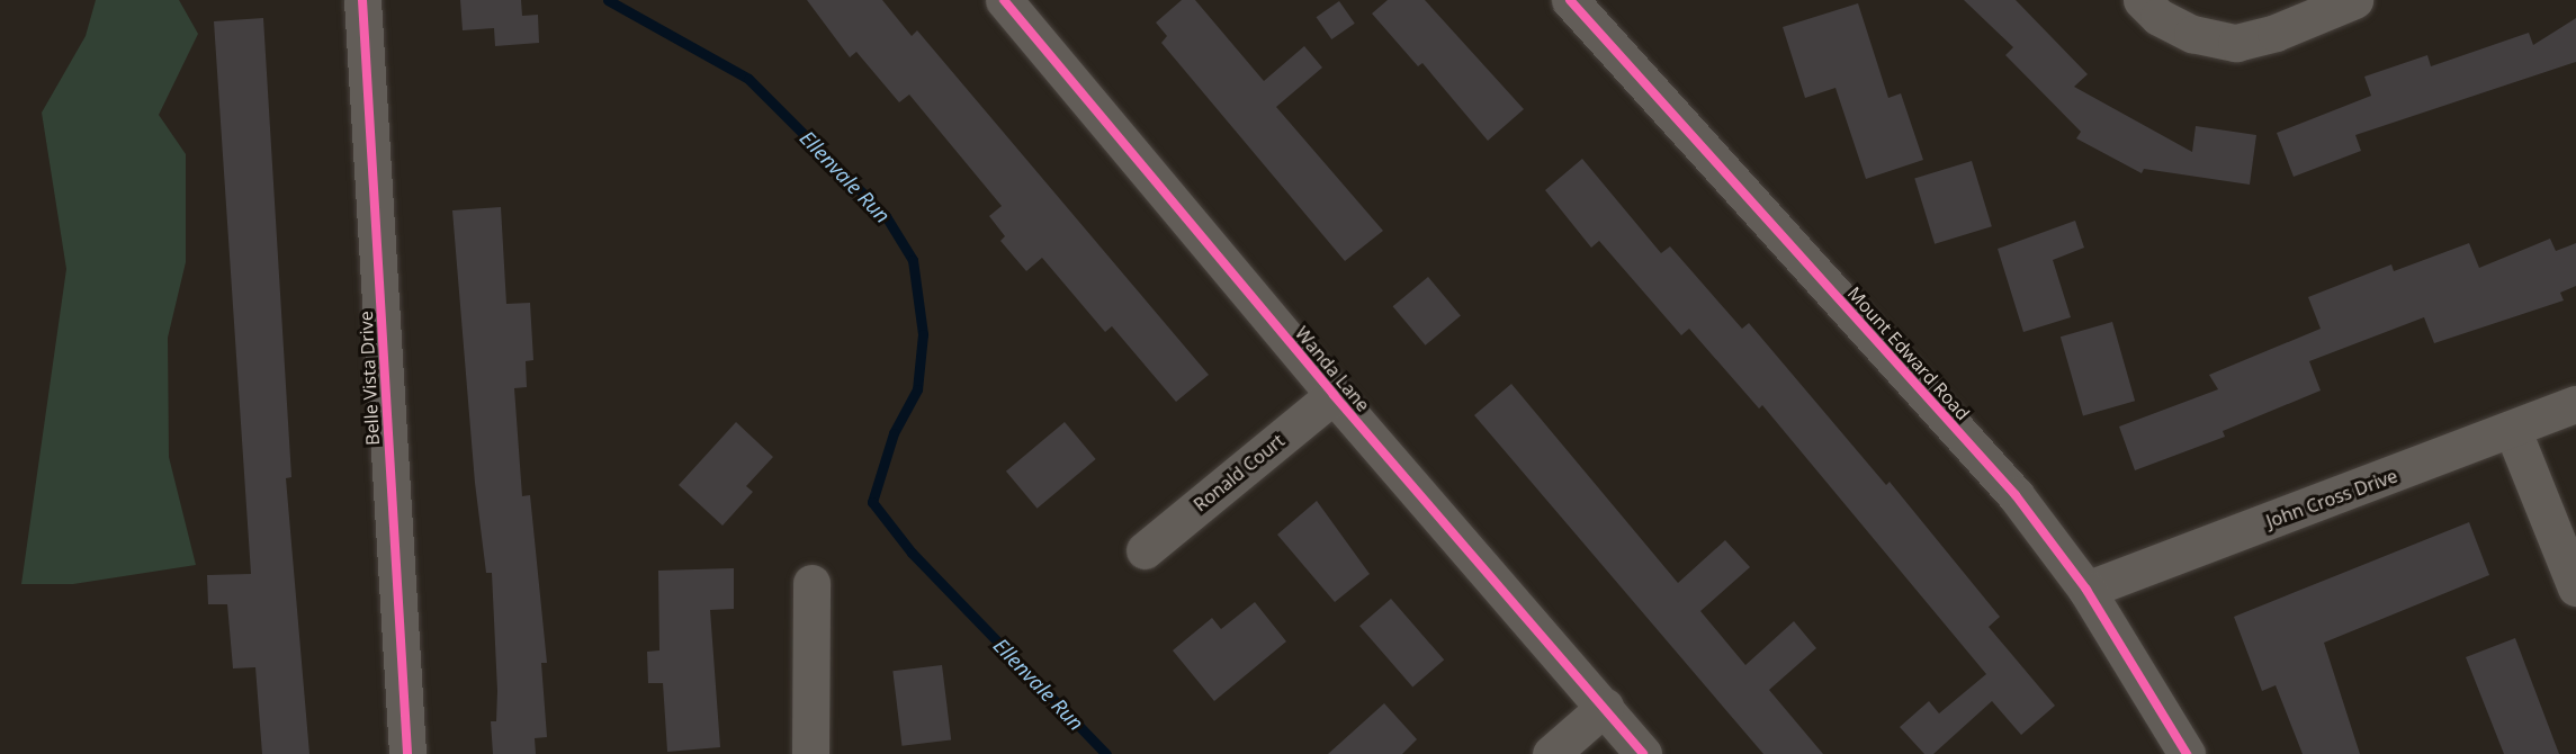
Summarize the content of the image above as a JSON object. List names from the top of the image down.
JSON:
{
  "streets": {
    "street": [
      "Mount Edward Road",
      "Wanda Lane",
      "Belle Vista Drive",
      "Ronald Court",
      "John Cross Drive"
    ]
  },
  "crossings": [
    ["Mount Edward Road", "John Cross Drive"],
    ["Wanda Lane", "Ronald Court"]
  ],
  "water": ["Ellenvale Run"]
}
